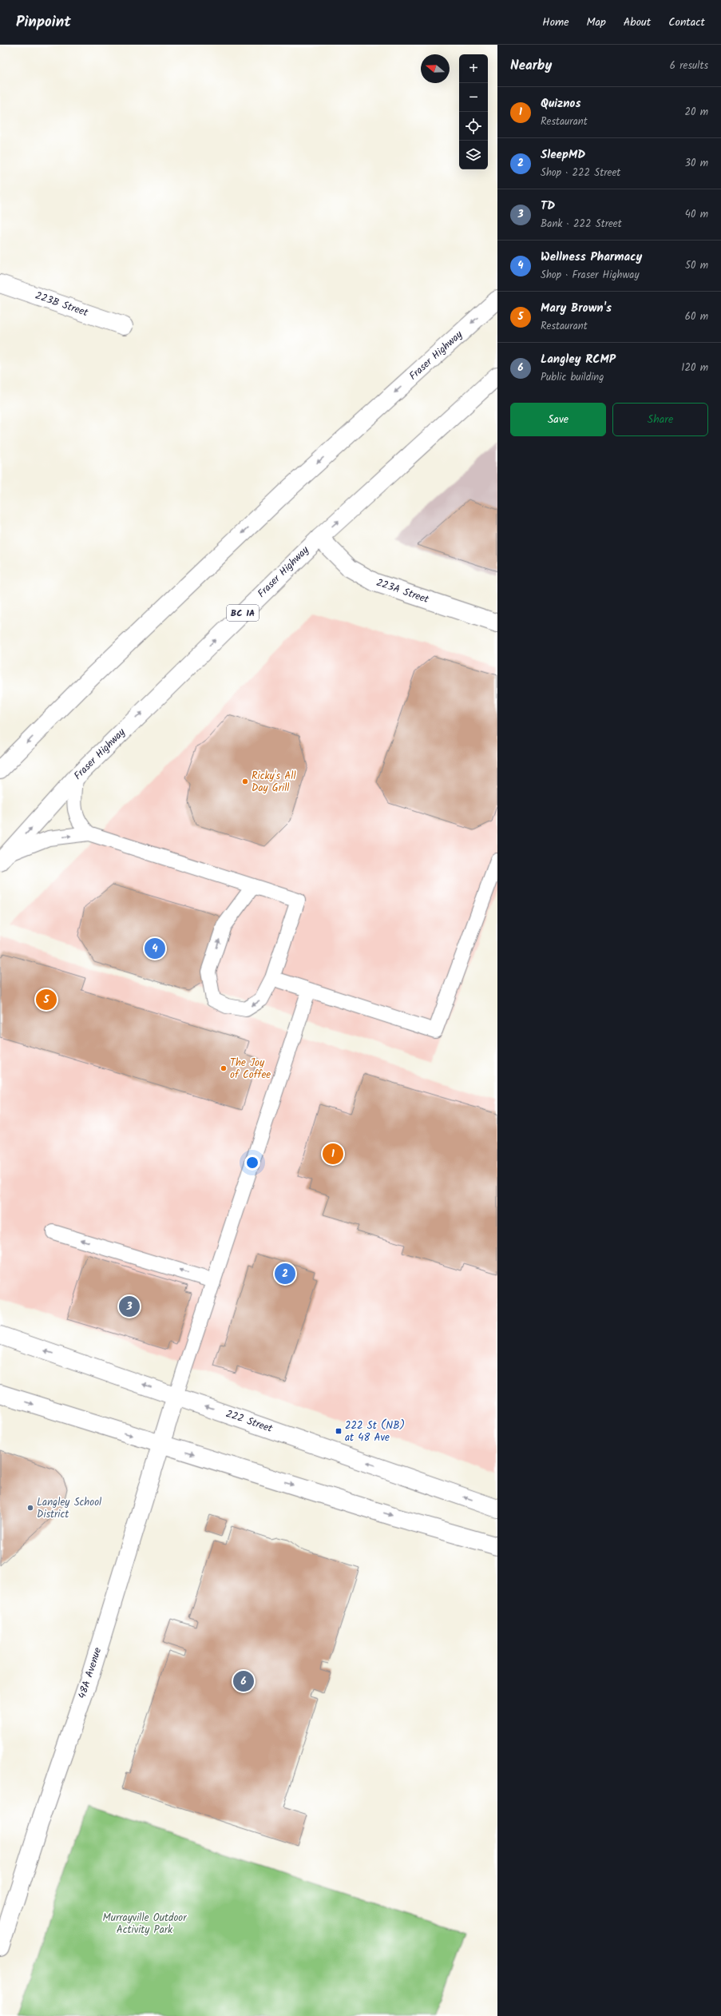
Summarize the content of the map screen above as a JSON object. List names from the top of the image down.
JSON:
{
  "streets": {
    "street": [
      "223B Street",
      "Fraser Highway",
      "223A Street",
      "BC 1A",
      "222 Street",
      "48A Avenue"
    ]
  },
  "crossings": [
    ["Fraser Highway", "223A Street"],
    ["222 Street", "48A Avenue"]
  ],
  "parks": ["Murrayville Outdoor Activity Park"],
  "places": {
    "other": ["Ricky's All Day Grill", "The Joy of Coffee", "Langley School District"],
    "transit": ["222 St (NB) at 48 Ave"]
  },
  "north": "left",
  "page": {
    "header": "Pinpoint",
    "nav": [
      "Home",
      "Map",
      "About",
      "Contact"
    ],
    "heading": ["Nearby", "6 results"],
    "map_buttons": ["+", "−"],
    "list": [
      {
        "mark": "1",
        "name": "Quiznos",
        "note": "Restaurant",
        "value": "20 m"
      },
      {
        "mark": "2",
        "name": "SleepMD",
        "note": "Shop · 222 Street",
        "value": "30 m"
      },
      {
        "mark": "3",
        "name": "TD",
        "note": "Bank · 222 Street",
        "value": "40 m"
      },
      {
        "mark": "4",
        "name": "Wellness Pharmacy",
        "note": "Shop · Fraser Highway",
        "value": "50 m"
      },
      {
        "mark": "5",
        "name": "Mary Brown's",
        "note": "Restaurant",
        "value": "60 m"
      },
      {
        "mark": "6",
        "name": "Langley RCMP",
        "note": "Public building",
        "value": "120 m"
      }
    ],
    "buttons": ["Save", "Share"],
    "pins": [
      "4",
      "5",
      "1",
      "2",
      "3",
      "6"
    ]
  }
}
